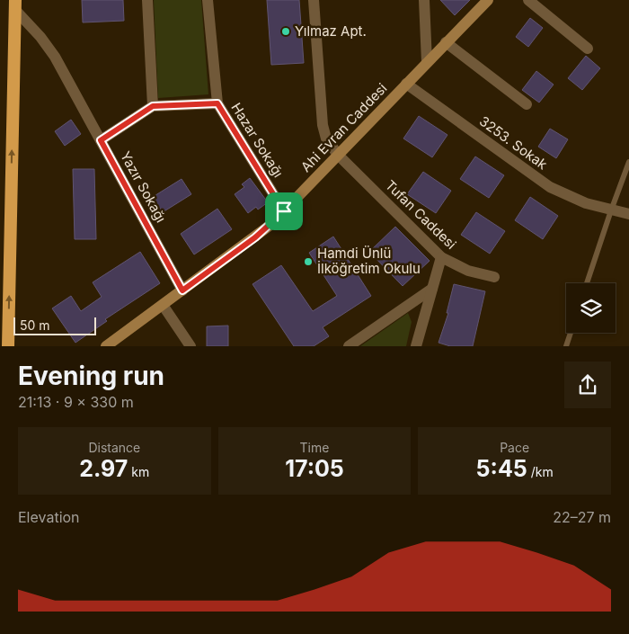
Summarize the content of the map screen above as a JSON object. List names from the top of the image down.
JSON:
{
  "streets": {
    "main road": ["Ahi Evran Caddesi"],
    "street": [
      "Hazar Sokağı",
      "3253. Sokak",
      "Yazır Sokağı",
      "Tufan Caddesi"
    ]
  },
  "crossings": [
    ["Ahi Evran Caddesi", "Hazar Sokağı"],
    ["Ahi Evran Caddesi", "3253. Sokak"],
    ["Ahi Evran Caddesi", "Yazır Sokağı"],
    ["Ahi Evran Caddesi", "Tufan Caddesi"]
  ],
  "places": ["Yılmaz Apt.", "Hamdi Ünlü İlköğretim Okulu"],
  "scale_bar": "50 m",
  "page": {
    "scale": "50 m",
    "heading": ["Evening run", "21:13 · 9 × 330 m"],
    "stats": [
      ["Distance", "2.97 km"],
      ["Time", "17:05"],
      ["Pace", "5:45 /km"]
    ],
    "chart": ["Elevation", "22–27 m"]
  }
}
